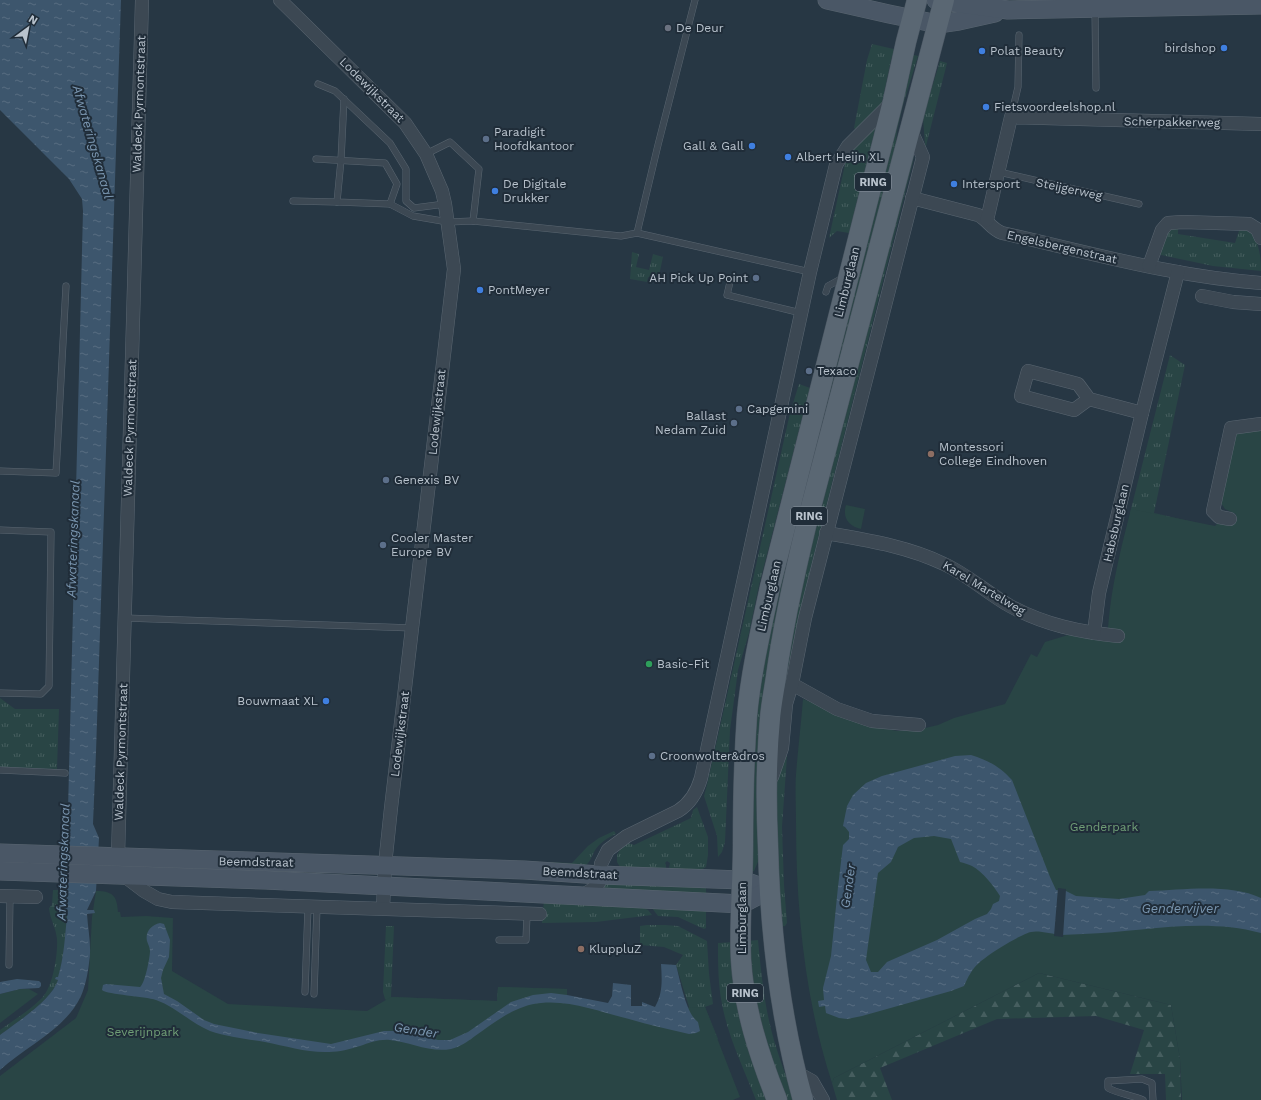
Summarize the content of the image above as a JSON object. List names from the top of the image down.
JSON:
{
  "streets": {
    "main road": ["RING", "Limburglaan", "Beemdstraat"],
    "street": [
      "Lodewijkstraat",
      "Waldeck Pyrmontstraat",
      "Scherpakkerweg",
      "Engelsbergenstraat",
      "Habsburglaan",
      "Karel Martelweg"
    ],
    "lane": ["Steijgerweg"]
  },
  "crossings": [
    ["Lodewijkstraat", "Beemdstraat"],
    ["Waldeck Pyrmontstraat", "Beemdstraat"],
    ["Engelsbergenstraat", "Limburglaan"],
    ["Engelsbergenstraat", "Habsburglaan"],
    ["Limburglaan", "Karel Martelweg"],
    ["Limburglaan", "Beemdstraat"],
    ["Habsburglaan", "Karel Martelweg"]
  ],
  "water": ["Afwateringskanaal", "Gender", "Gendervijver"],
  "parks": ["Genderpark", "Severijnpark"],
  "places": [
    "De Deur",
    "birdshop",
    "Polat Beauty",
    "Fietsvoordeelshop.nl",
    "Paradigit Hoofdkantoor",
    "Gall & Gall",
    "Albert Heijn XL",
    "Intersport",
    "De Digitale Drukker",
    "AH Pick Up Point",
    "PontMeyer",
    "Texaco",
    "Capgemini",
    "Ballast Nedam Zuid",
    "Montessori College Eindhoven",
    "Genexis BV",
    "Cooler Master Europe BV",
    "Basic-Fit",
    "Bouwmaat XL",
    "Croonwolter&dros",
    "KluppluZ"
  ],
  "north": "top right"
}
